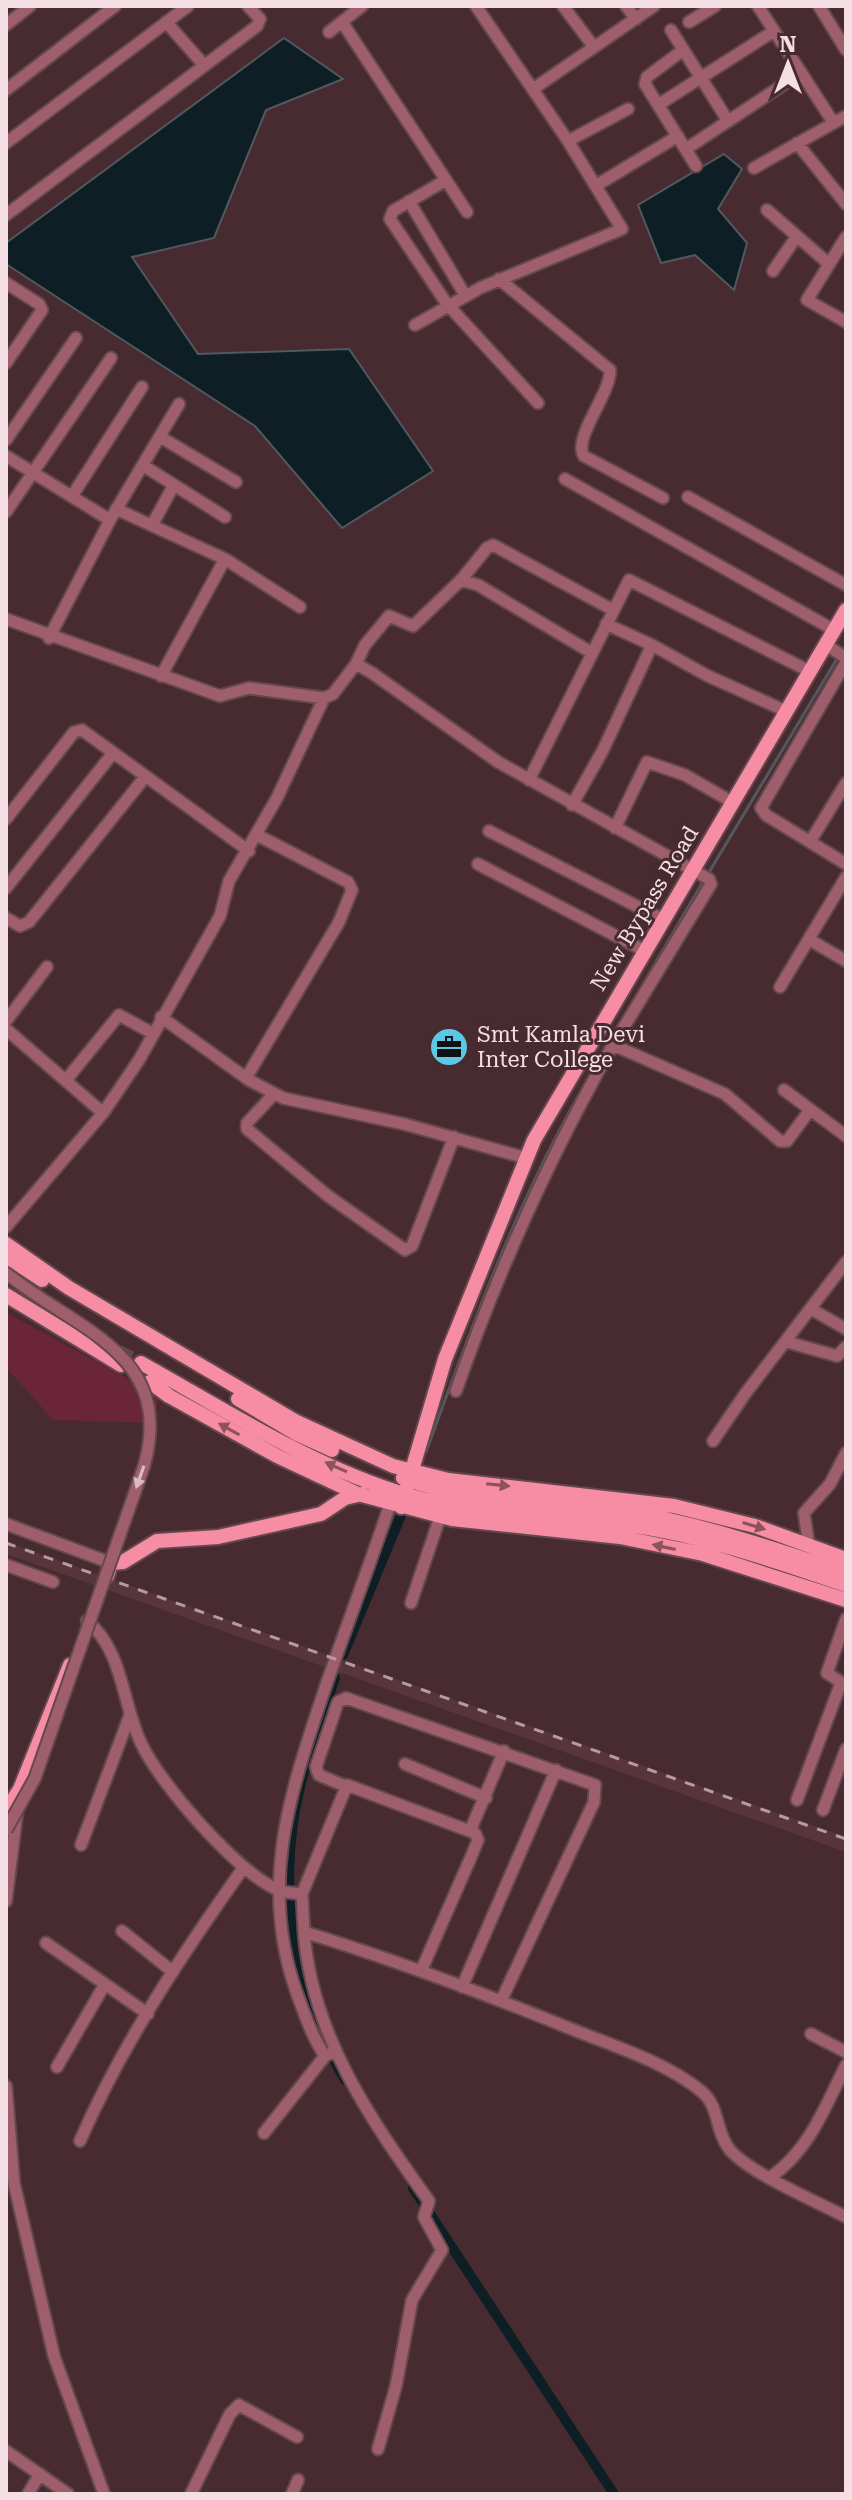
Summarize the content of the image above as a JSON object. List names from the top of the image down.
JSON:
{
  "streets": {
    "main road": ["New Bypass Road"]
  },
  "places": {
    "office": ["Smt Kamla Devi Inter College"]
  },
  "north": "top"
}
